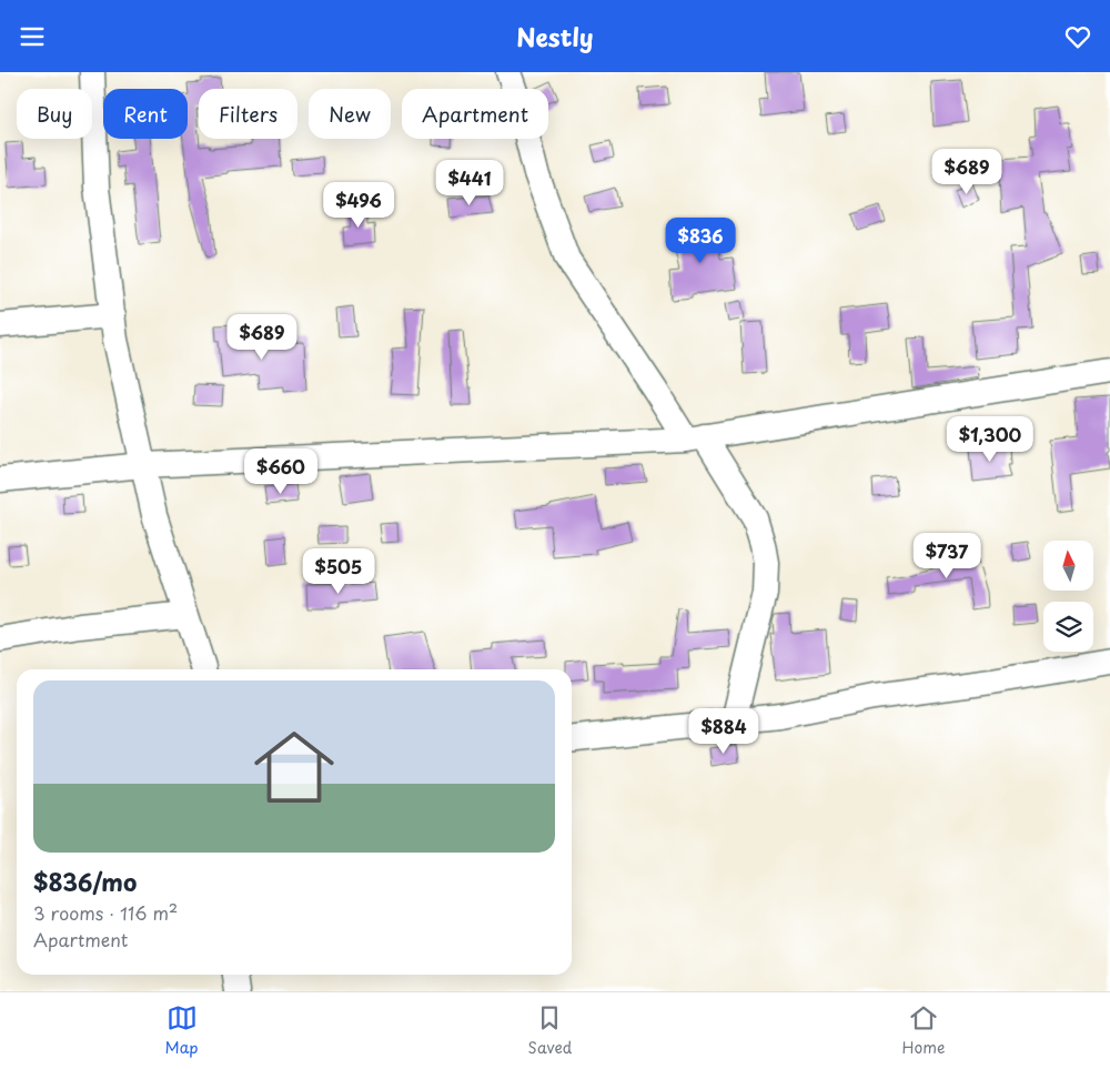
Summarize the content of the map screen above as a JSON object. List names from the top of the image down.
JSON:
{
  "north": "top",
  "page": {
    "header": "Nestly",
    "chip": [
      "Buy",
      "Rent",
      "Filters",
      "New",
      "Apartment"
    ],
    "price": [
      "$689",
      "$441",
      "$496",
      "$836",
      "$689",
      "$1,300",
      "$660",
      "$737",
      "$505",
      "$884"
    ],
    "list": [
      {
        "name": "$836/mo",
        "note": "3 rooms · 116 m² · Apartment"
      }
    ],
    "tabs": ["Map", "Saved", "Home"]
  }
}
